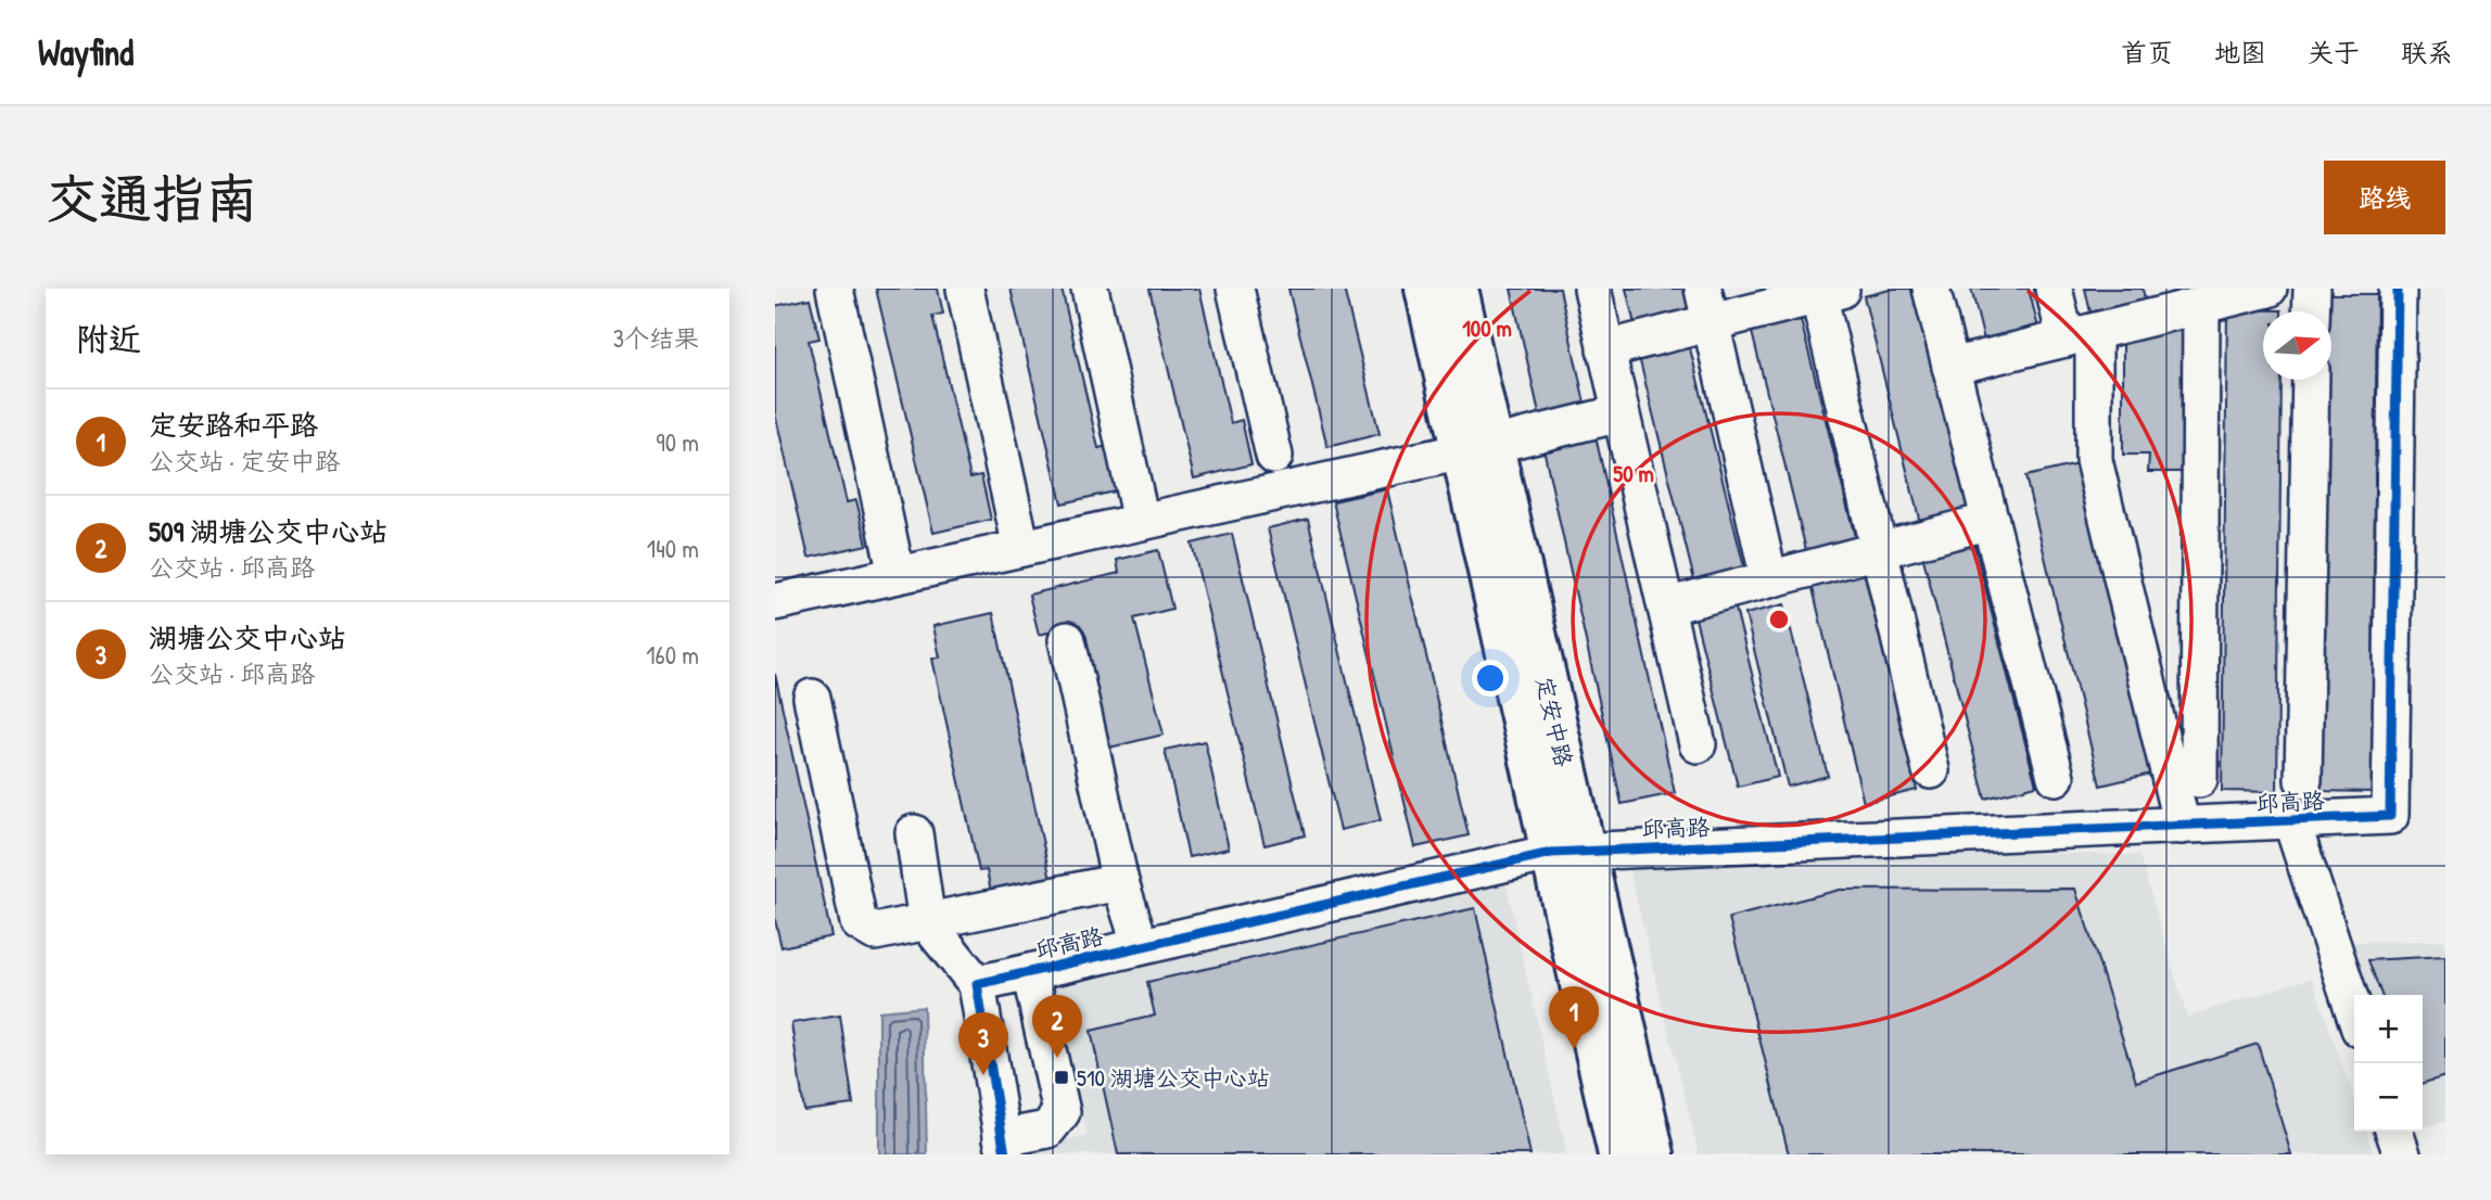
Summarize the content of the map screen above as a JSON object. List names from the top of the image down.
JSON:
{
  "streets": {
    "main road": ["定安中路"],
    "street": ["邱高路"]
  },
  "crossings": [
    ["定安中路", "邱高路"]
  ],
  "places": {
    "transit": ["510 湖塘公交中心站"]
  },
  "north": "right",
  "page": {
    "header": "Wayfind",
    "nav": [
      "首页",
      "地图",
      "关于",
      "联系"
    ],
    "buttons": "路线",
    "title": "交通指南",
    "heading": ["附近", "3个结果"],
    "list": [
      {
        "mark": "1",
        "name": "定安路和平路",
        "note": "公交站 · 定安中路",
        "value": "90 m"
      },
      {
        "mark": "2",
        "name": "509 湖塘公交中心站",
        "note": "公交站 · 邱高路",
        "value": "140 m"
      },
      {
        "mark": "3",
        "name": "湖塘公交中心站",
        "note": "公交站 · 邱高路",
        "value": "160 m"
      }
    ],
    "pins": ["1", "2", "3"],
    "map_buttons": ["+", "−"]
  },
  "rings": ["100 m", "50 m"]
}
